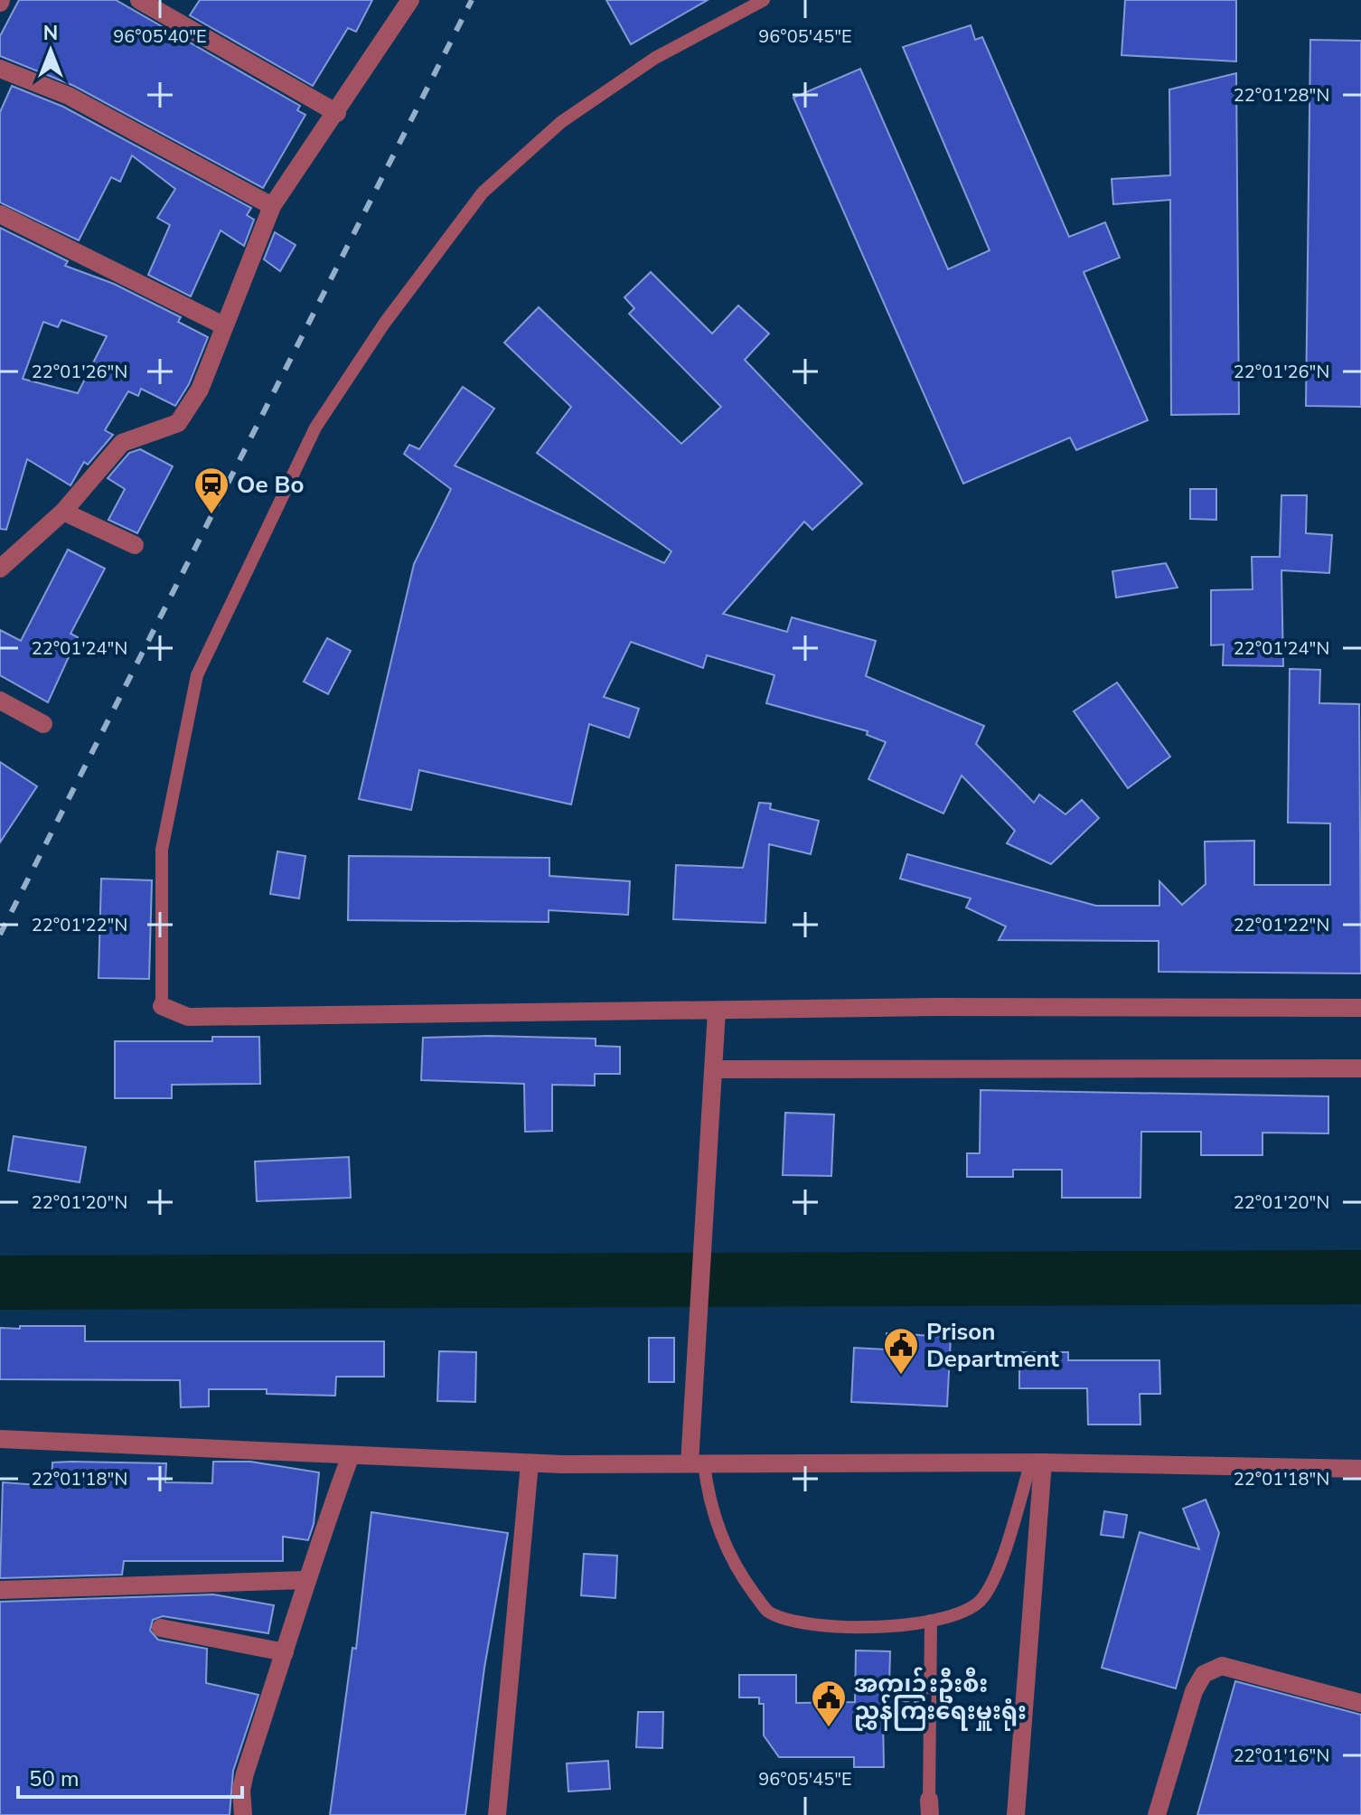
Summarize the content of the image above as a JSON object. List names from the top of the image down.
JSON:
{
  "places": {
    "station": ["Oe Bo"],
    "public building": ["Prison Department", "အကျဉ်းဦးစီး ညွှန်ကြးရေးမှူးရုံး"]
  },
  "scale_bar": "50 m",
  "north": "top",
  "coordinates": [
    "96°05'40\"E",
    "96°05'45\"E",
    "22°01'28\"N",
    "22°01'26\"N",
    "22°01'24\"N",
    "22°01'22\"N",
    "22°01'20\"N",
    "22°01'18\"N",
    "22°01'16\"N"
  ]
}
